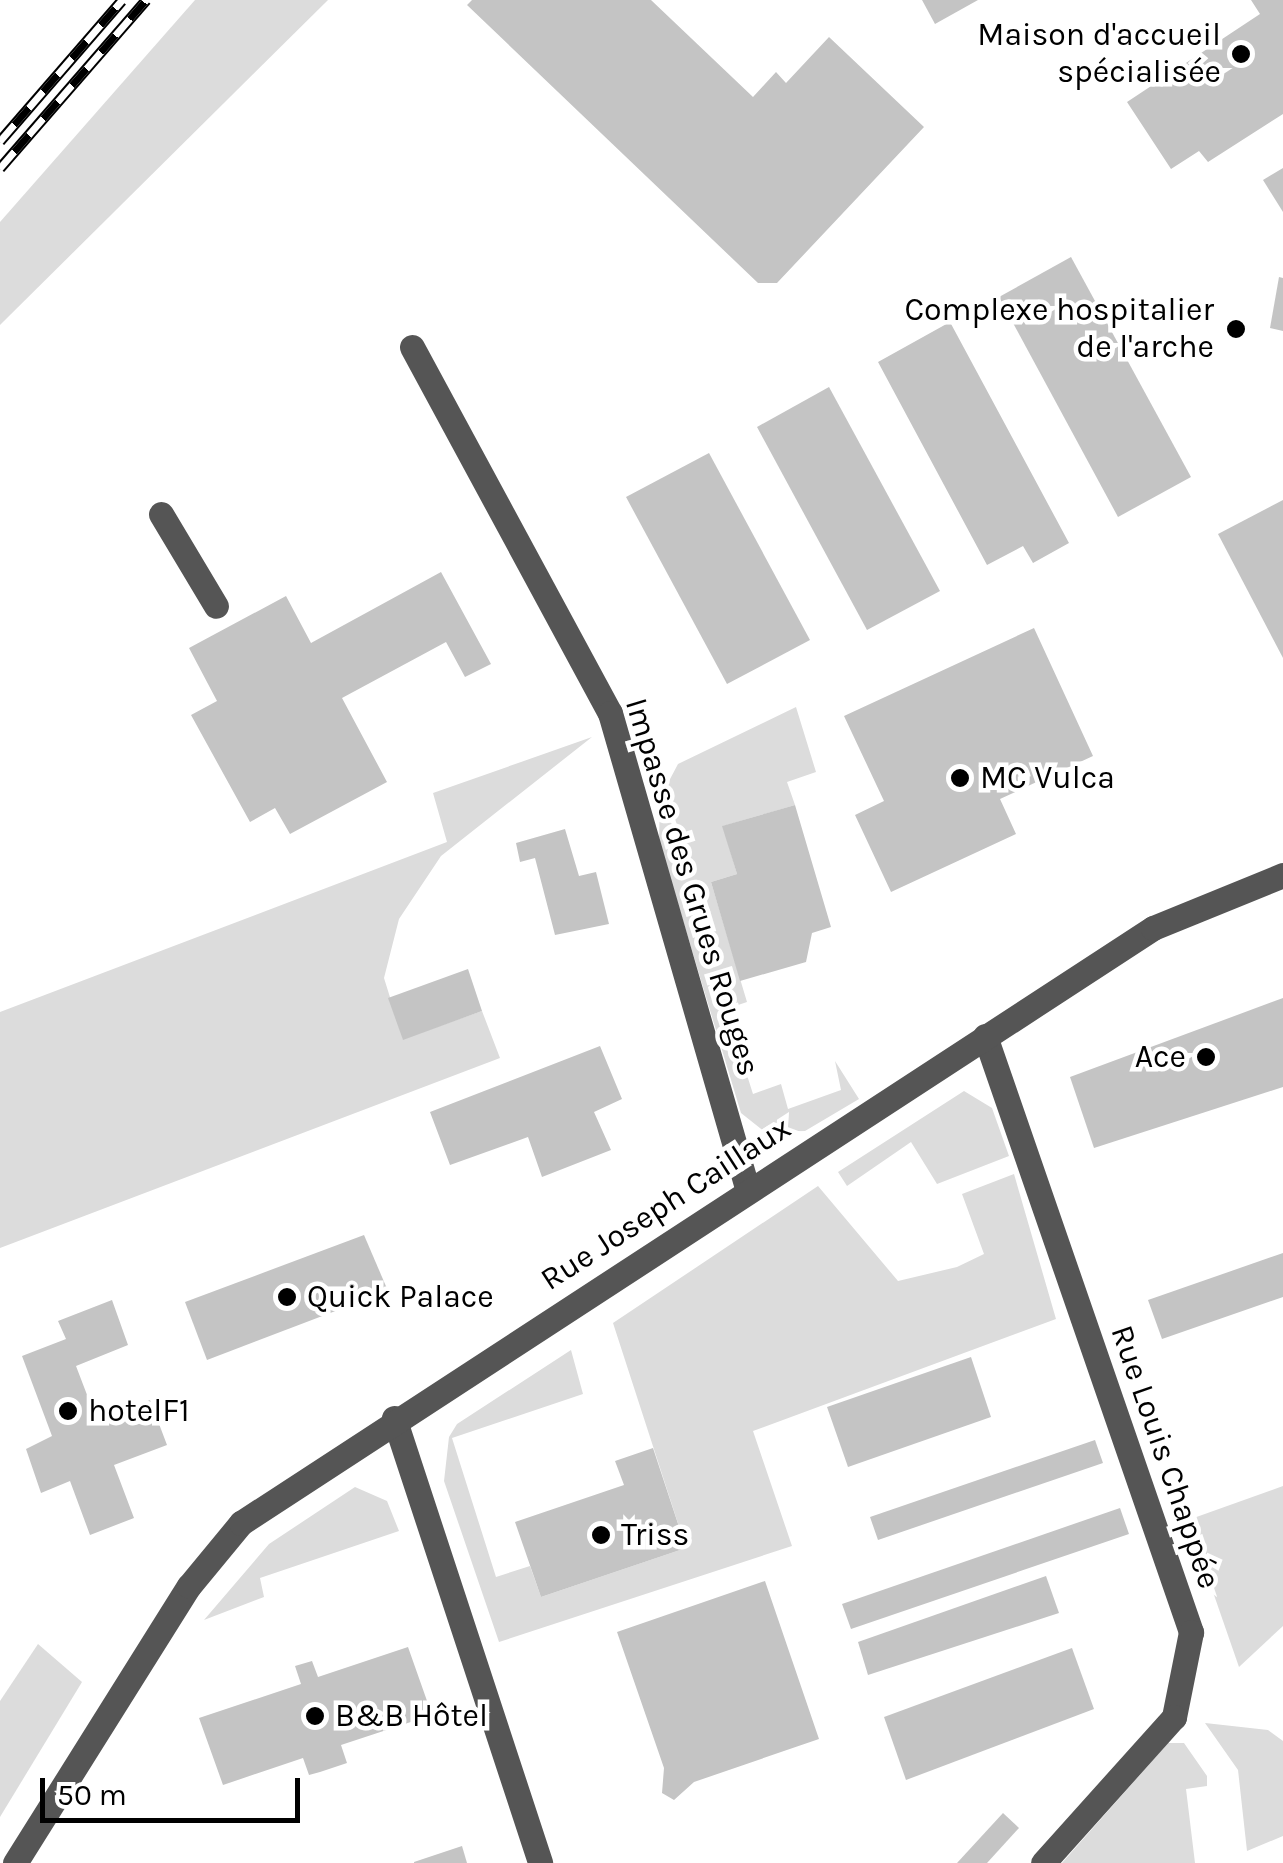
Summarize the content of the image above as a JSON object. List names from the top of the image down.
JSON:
{
  "streets": {
    "street": ["Impasse des Grues Rouges", "Rue Joseph Caillaux", "Rue Louis Chappée"]
  },
  "crossings": [
    ["Impasse des Grues Rouges", "Rue Joseph Caillaux"],
    ["Rue Joseph Caillaux", "Rue Louis Chappée"]
  ],
  "places": [
    "Maison d'accueil spécialisée",
    "Complexe hospitalier de l'arche",
    "MC Vulca",
    "Ace",
    "Quick Palace",
    "hotelF1",
    "Triss",
    "B&B Hôtel"
  ],
  "scale_bar": "50 m"
}
